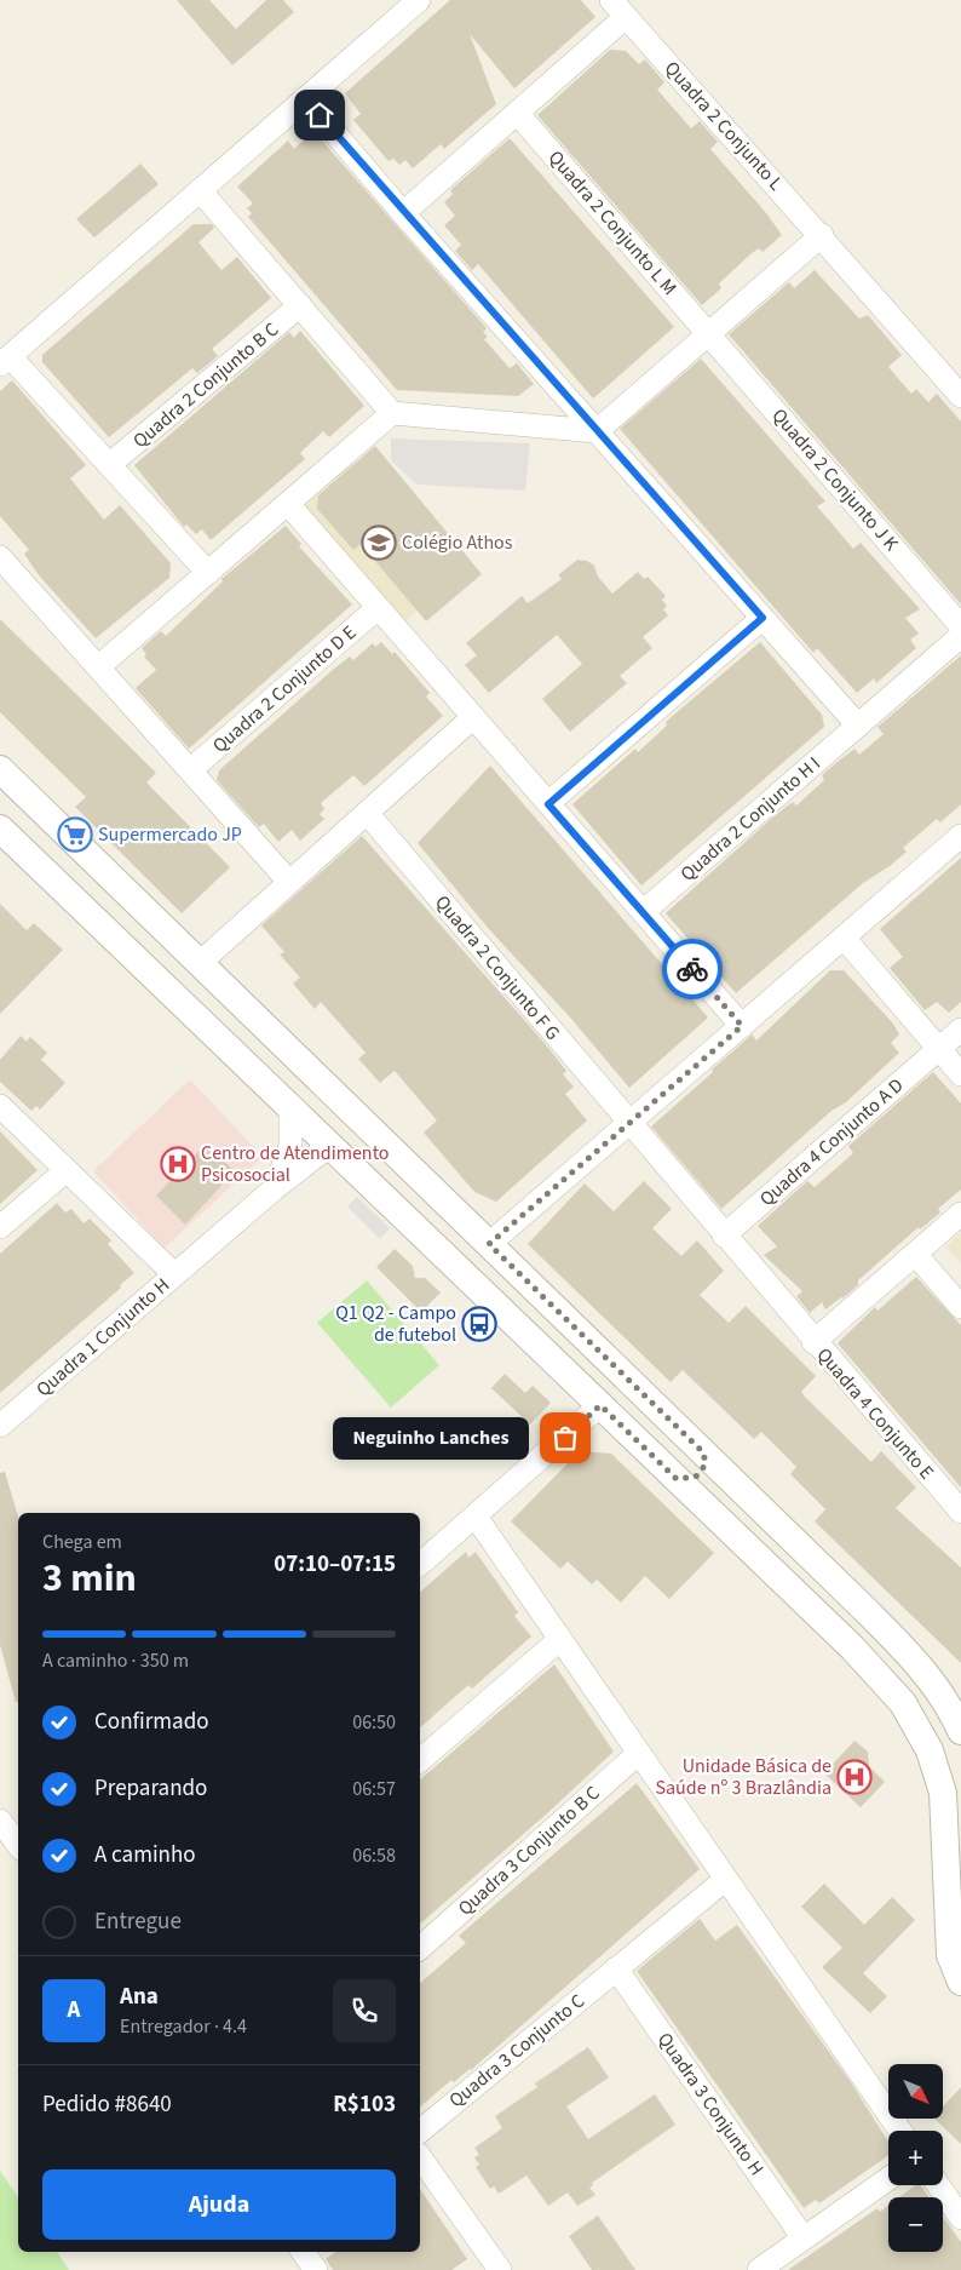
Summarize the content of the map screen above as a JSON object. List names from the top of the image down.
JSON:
{
  "streets": {
    "street": [
      "Quadra 2 Conjunto L",
      "Quadra 2 Conjunto L M",
      "Quadra 2 Conjunto B C",
      "Quadra 2 Conjunto J K",
      "Quadra 2 Conjunto D E",
      "Quadra 2 Conjunto H I",
      "Quadra 2 Conjunto F G",
      "Quadra 4 Conjunto A D",
      "Quadra 1 Conjunto H",
      "Quadra 4 Conjunto E",
      "Quadra 3 Conjunto B C",
      "Quadra 3 Conjunto C",
      "Quadra 3 Conjunto H"
    ]
  },
  "crossings": [
    ["Quadra 2 Conjunto L M", "Quadra 2 Conjunto J K"],
    ["Quadra 2 Conjunto F G", "Quadra 4 Conjunto A D"],
    ["Quadra 2 Conjunto F G", "Quadra 4 Conjunto E"],
    ["Quadra 4 Conjunto A D", "Quadra 4 Conjunto E"],
    ["Quadra 3 Conjunto C", "Quadra 3 Conjunto H"]
  ],
  "places": {
    "school or university": ["Colégio Athos"],
    "supermarket": ["Supermercado JP"],
    "hospital": ["Centro de Atendimento Psicosocial", "Unidade Básica de Saúde nº 3 Brazlândia"],
    "bus stop": ["Q1 Q2 - Campo de futebol"],
    "other": ["Neguinho Lanches"]
  },
  "north": "bottom right",
  "page": {
    "bubble": "Neguinho Lanches",
    "heading": ["3 min", "Chega em", "07:10–07:15"],
    "panel": [
      "Ana",
      "Entregador · 4.4",
      "Pedido #8640",
      "R$103"
    ],
    "bar": "A caminho · 350 m",
    "list": [
      ["Confirmado", "06:50"],
      ["Preparando", "06:57"],
      ["A caminho", "06:58"],
      "Entregue"
    ],
    "round": "A",
    "map_buttons": ["+", "−"],
    "buttons": "Ajuda"
  }
}
